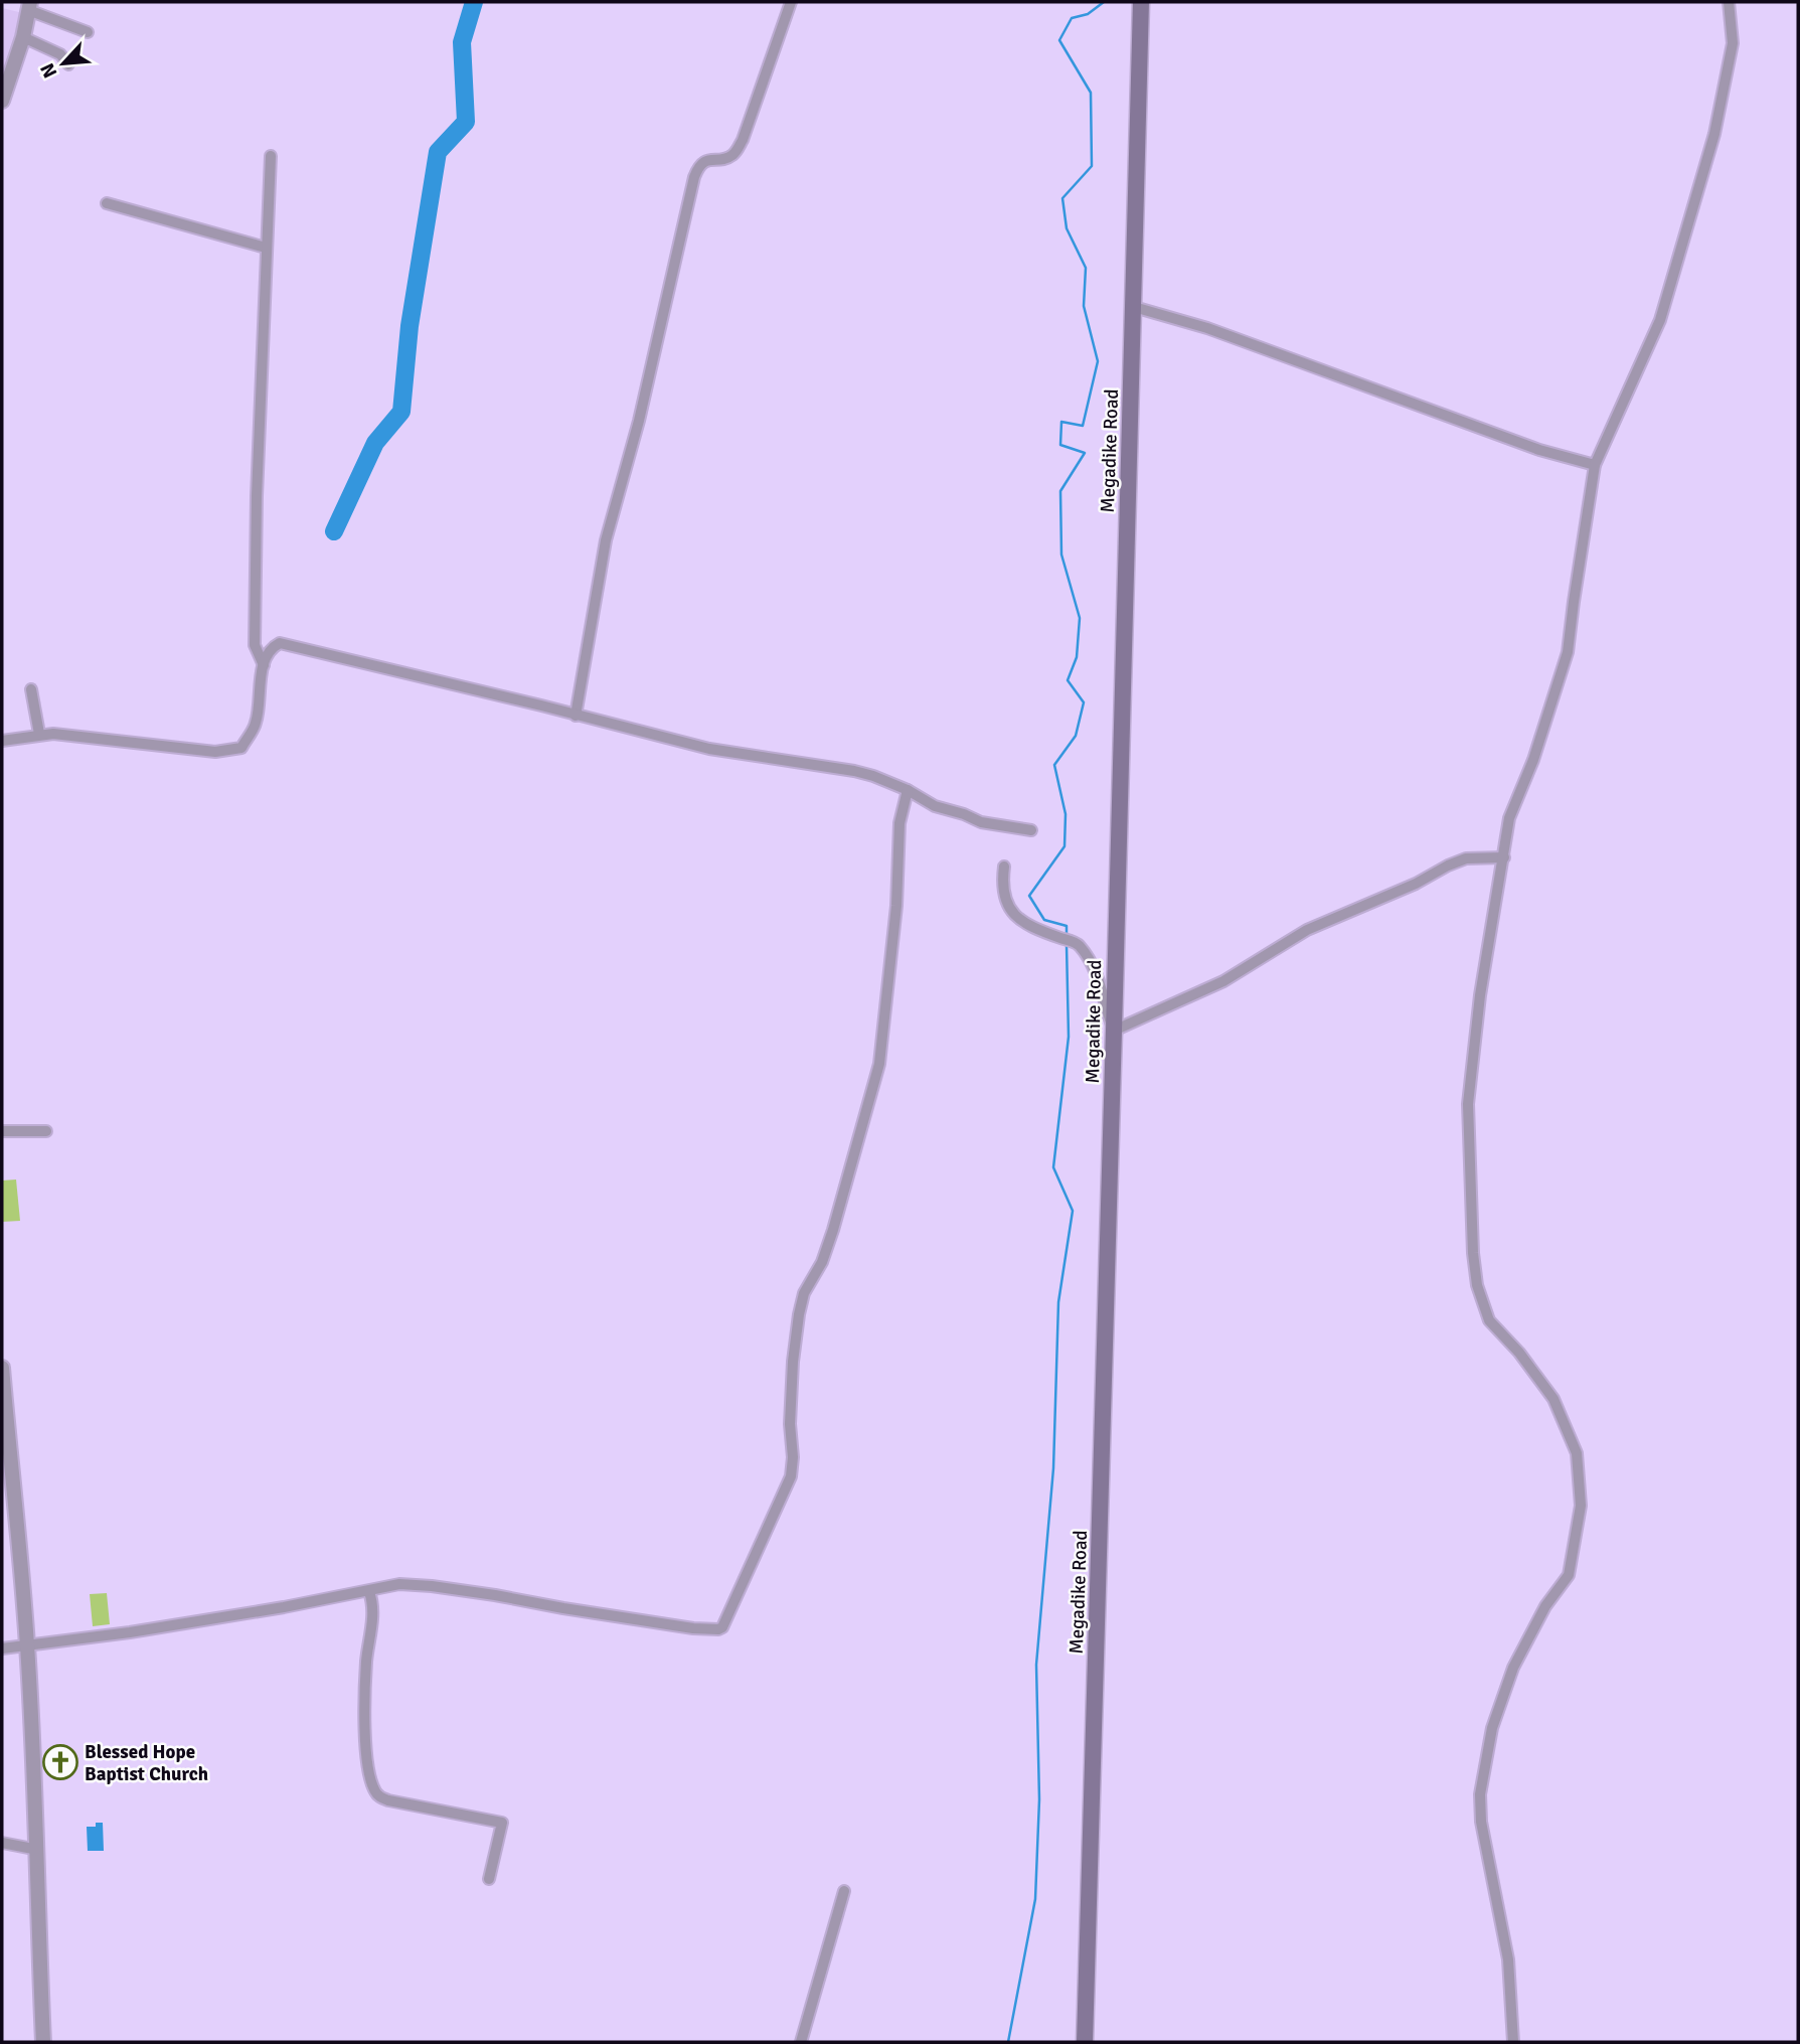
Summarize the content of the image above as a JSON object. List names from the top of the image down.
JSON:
{
  "streets": {
    "main road": ["Megadike Road"]
  },
  "places": {
    "church": ["Blessed Hope Baptist Church"]
  },
  "north": "bottom left"
}
